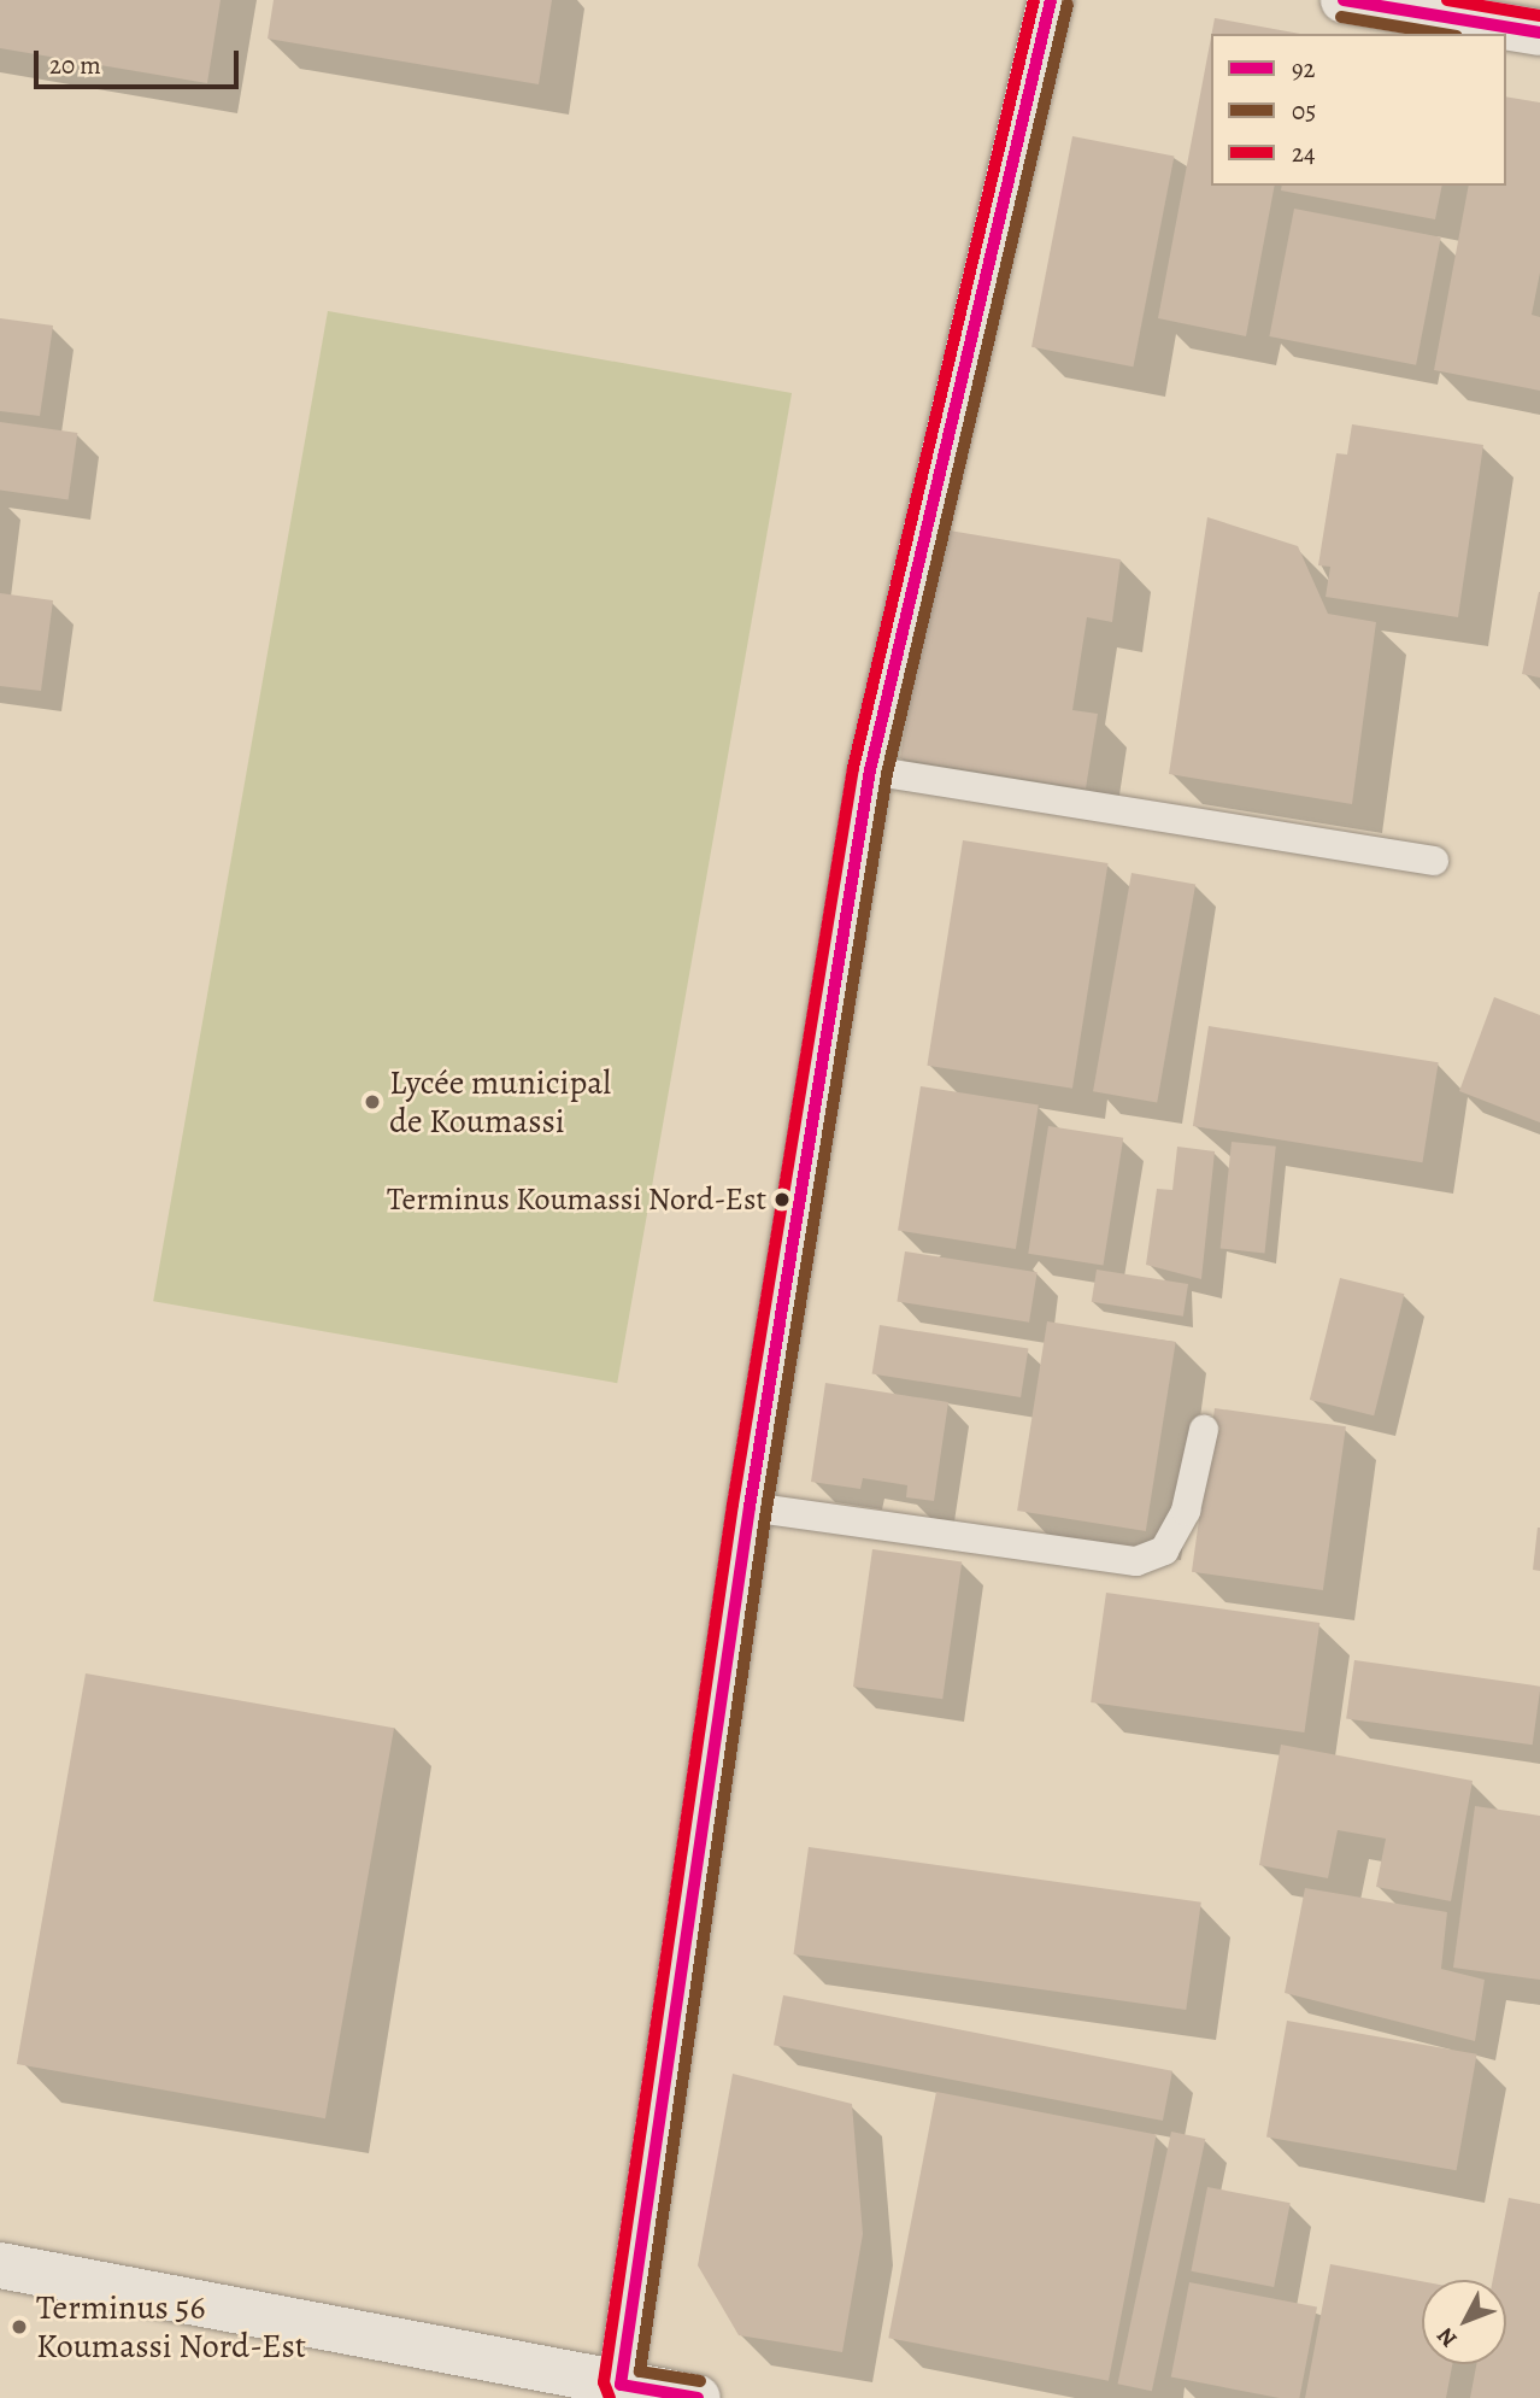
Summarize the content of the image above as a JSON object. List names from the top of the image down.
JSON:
{
  "places": ["Lycée municipal de Koumassi", "Terminus Koumassi Nord-Est", "Terminus 56 Koumassi Nord-Est"],
  "lines": ["transit line 92", "transit line 24", "transit line 05"],
  "legend": ["92", "05", "24"],
  "scale_bar": "20 m",
  "north": "bottom left"
}
